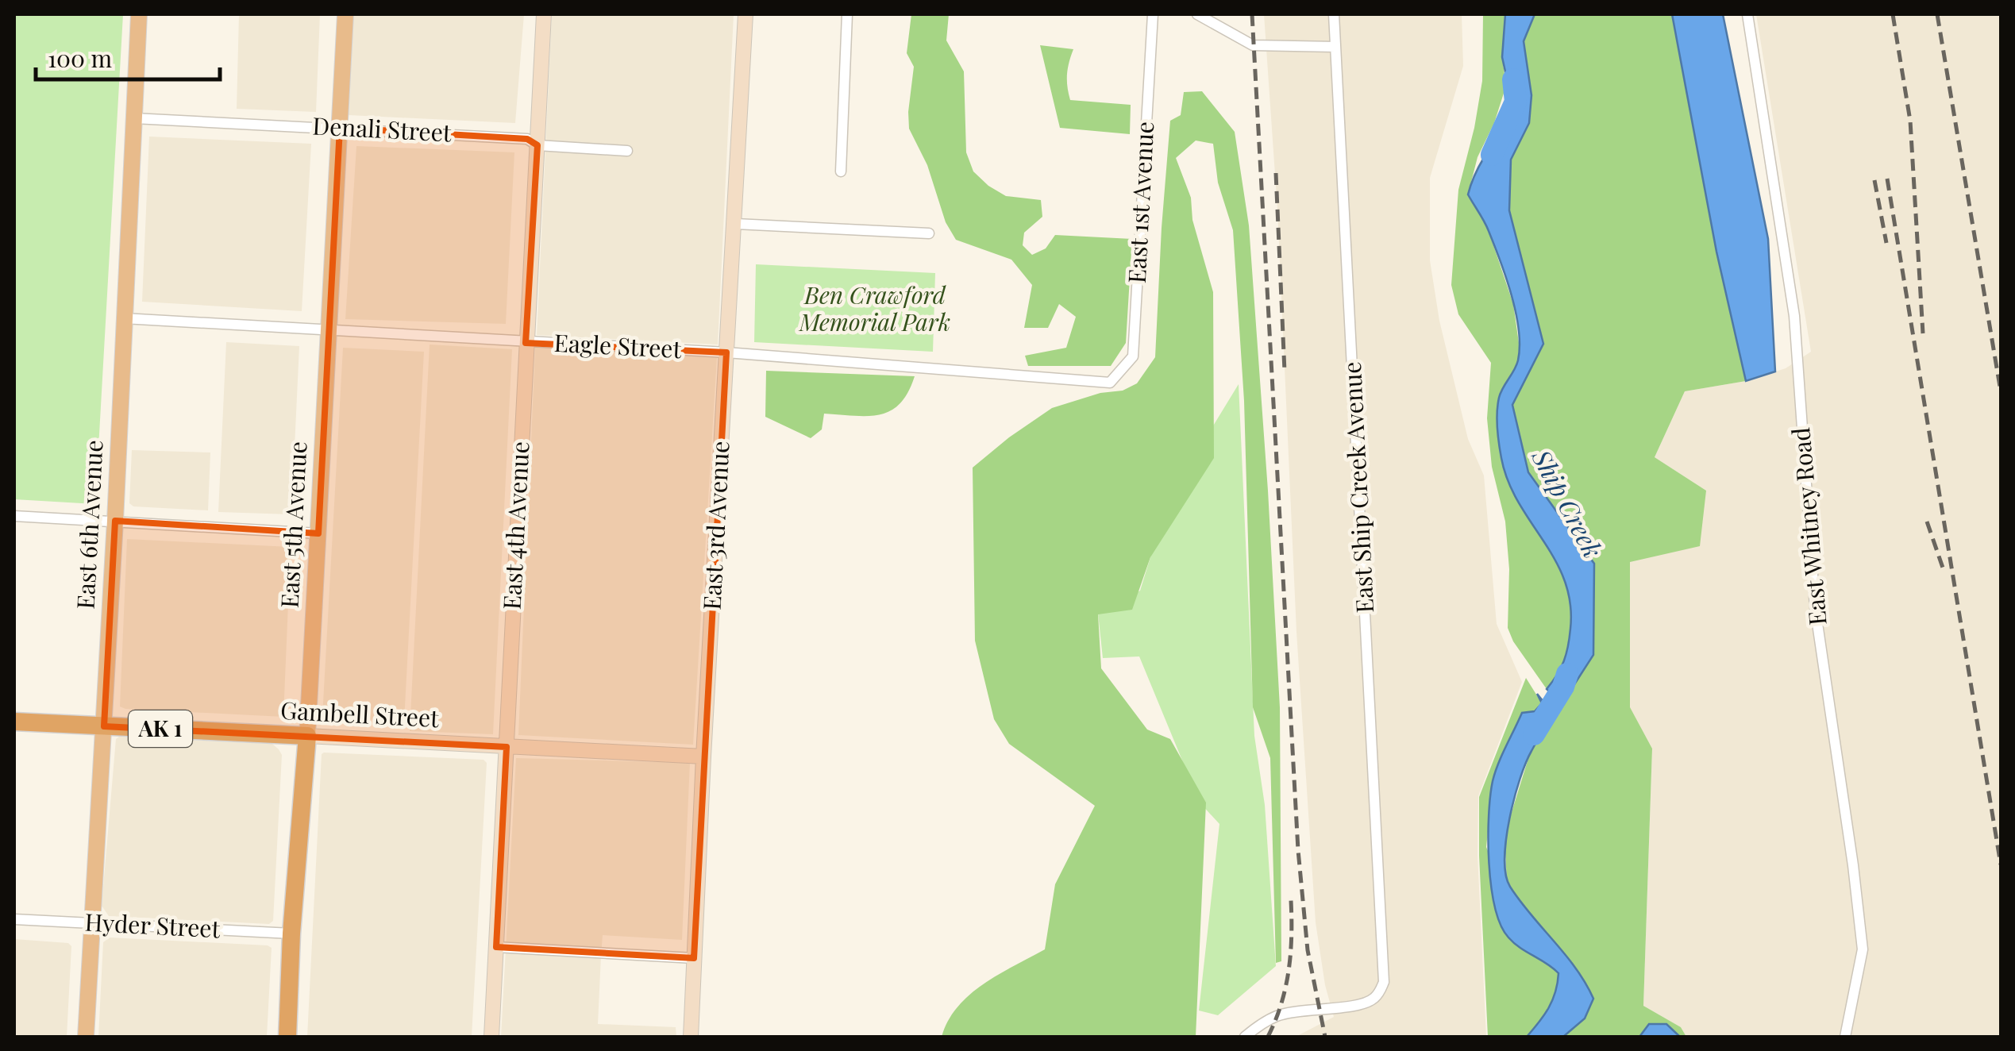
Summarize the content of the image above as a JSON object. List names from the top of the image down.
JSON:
{
  "streets": {
    "highway": ["East 5th Avenue", "Gambell Street", "AK 1"],
    "main road": ["East 6th Avenue", "East 4th Avenue", "East 3rd Avenue"],
    "street": [
      "Denali Street",
      "East 1st Avenue",
      "Eagle Street",
      "East Ship Creek Avenue",
      "East Whitney Road",
      "Hyder Street"
    ]
  },
  "crossings": [
    ["Denali Street", "East 6th Avenue"],
    ["Denali Street", "East 5th Avenue"],
    ["Denali Street", "East 4th Avenue"],
    ["East 1st Avenue", "Eagle Street"],
    ["Eagle Street", "East 6th Avenue"],
    ["Eagle Street", "East 5th Avenue"],
    ["Eagle Street", "East 4th Avenue"],
    ["Eagle Street", "East 3rd Avenue"],
    ["East 6th Avenue", "Gambell Street"],
    ["East 6th Avenue", "Hyder Street"],
    ["East 5th Avenue", "Gambell Street"],
    ["East 5th Avenue", "Hyder Street"],
    ["East 4th Avenue", "Gambell Street"],
    ["East 3rd Avenue", "Gambell Street"]
  ],
  "water": ["Ship Creek"],
  "parks": ["Ben Crawford Memorial Park"],
  "scale_bar": "100 m"
}
